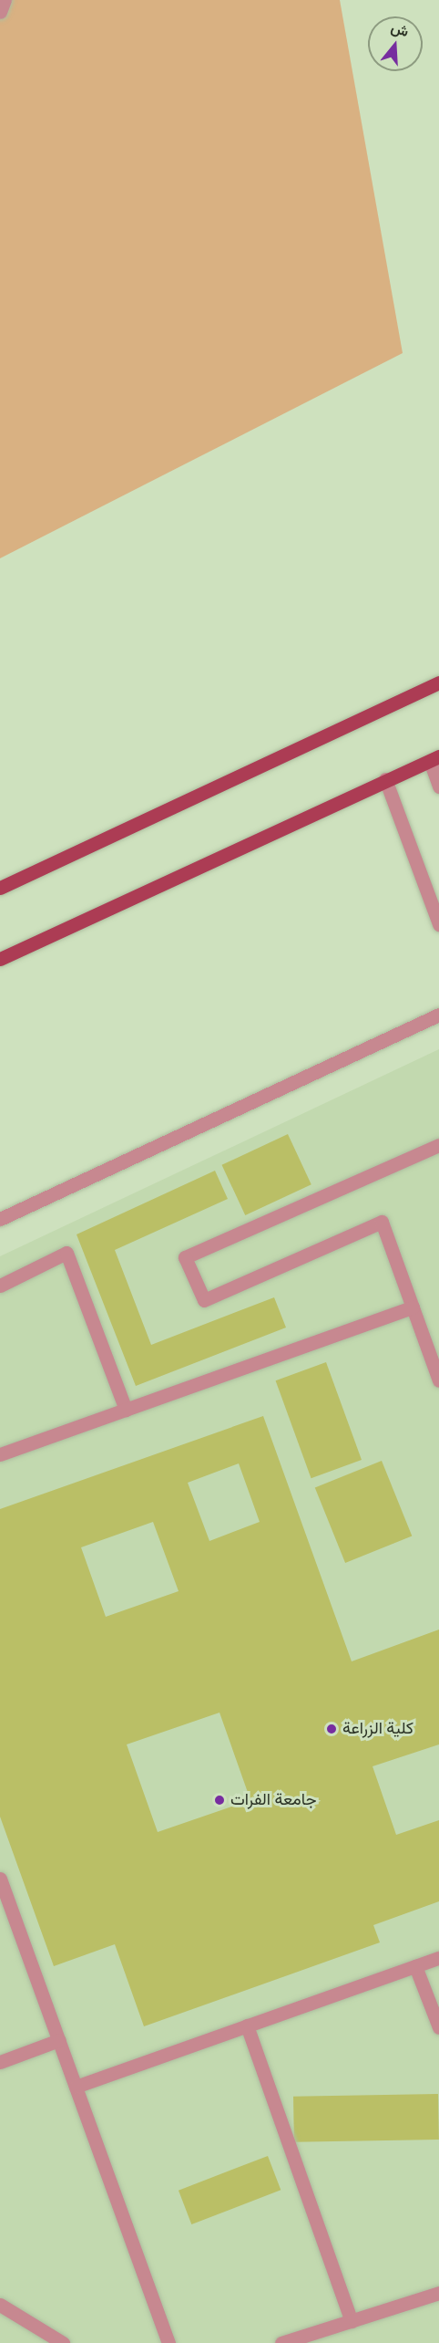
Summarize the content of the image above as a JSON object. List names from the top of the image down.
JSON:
{
  "places": ["كلية الزراعة", "جامعة الفرات"],
  "north": "top"
}
